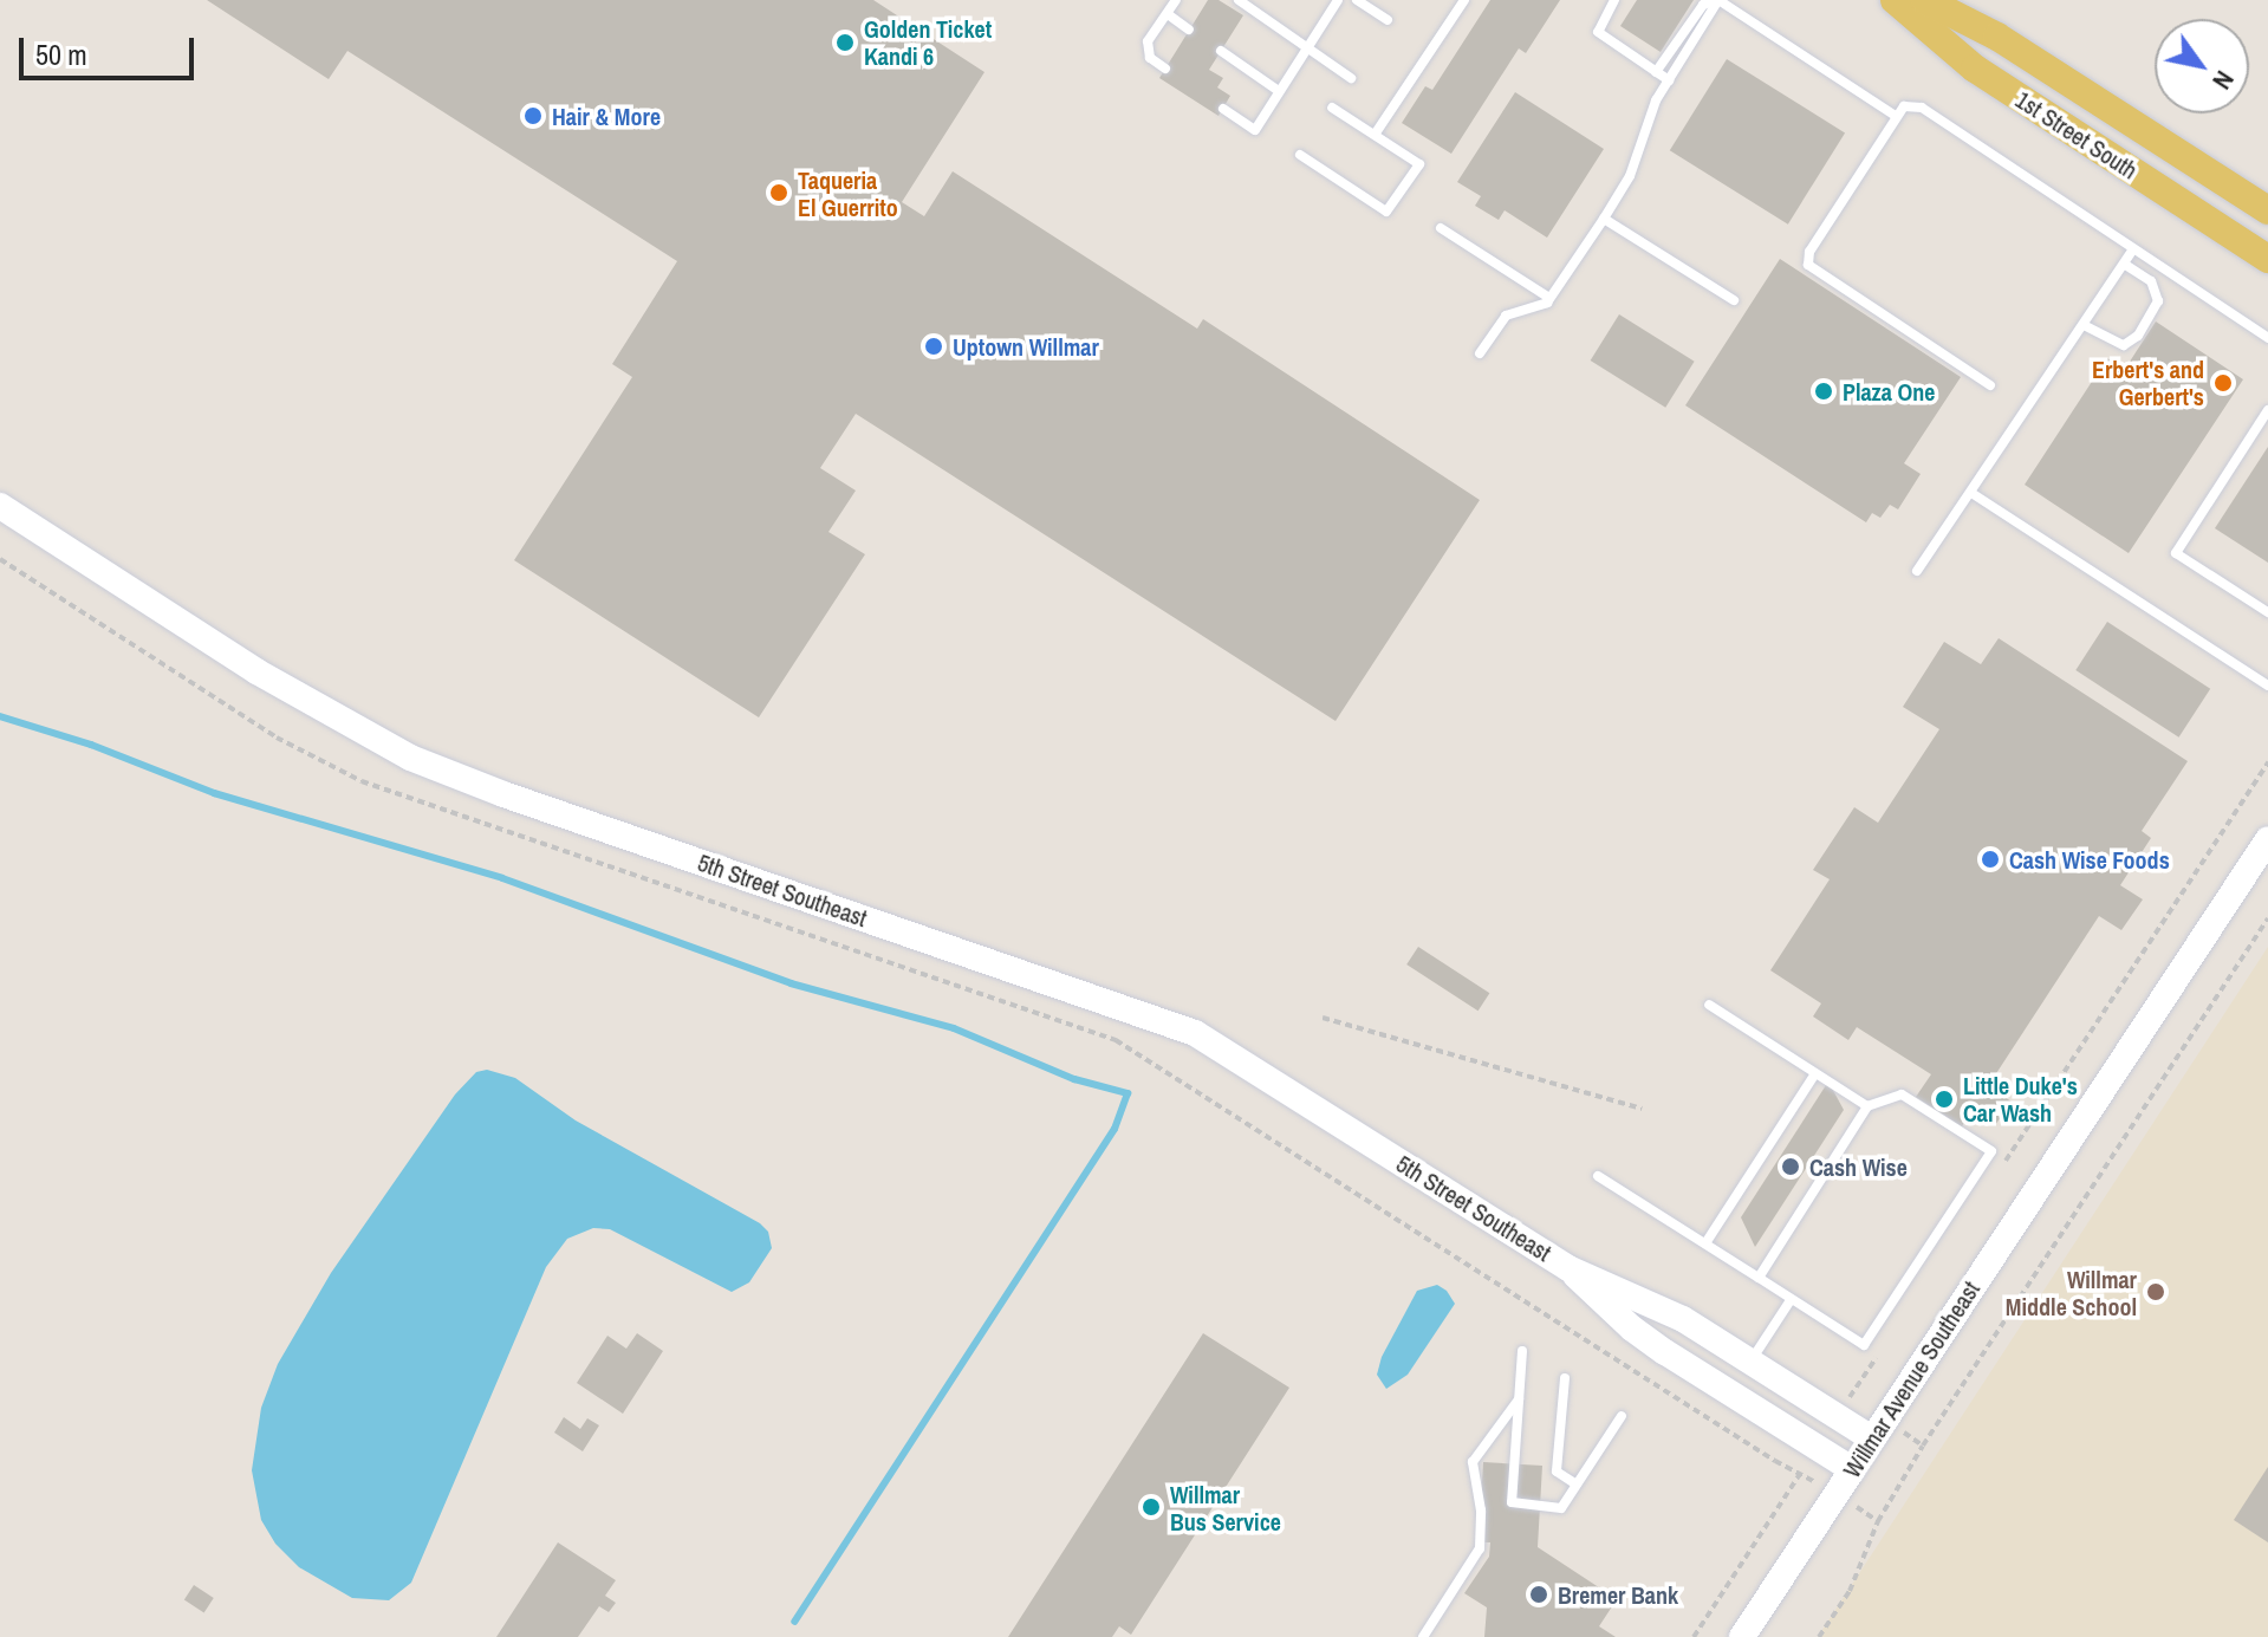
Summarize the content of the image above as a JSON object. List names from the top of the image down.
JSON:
{
  "streets": {
    "main road": ["1st Street South"],
    "street": ["5th Street Southeast", "Willmar Avenue Southeast"]
  },
  "crossings": [
    ["5th Street Southeast", "Willmar Avenue Southeast"]
  ],
  "places": [
    "Golden Ticket Kandi 6",
    "Hair & More",
    "Taqueria El Guerrito",
    "Uptown Willmar",
    "Erbert's and Gerbert's",
    "Plaza One",
    "Cash Wise Foods",
    "Little Duke's Car Wash",
    "Cash Wise",
    "Willmar Middle School",
    "Willmar Bus Service",
    "Bremer Bank"
  ],
  "scale_bar": "50 m",
  "north": "bottom right"
}
